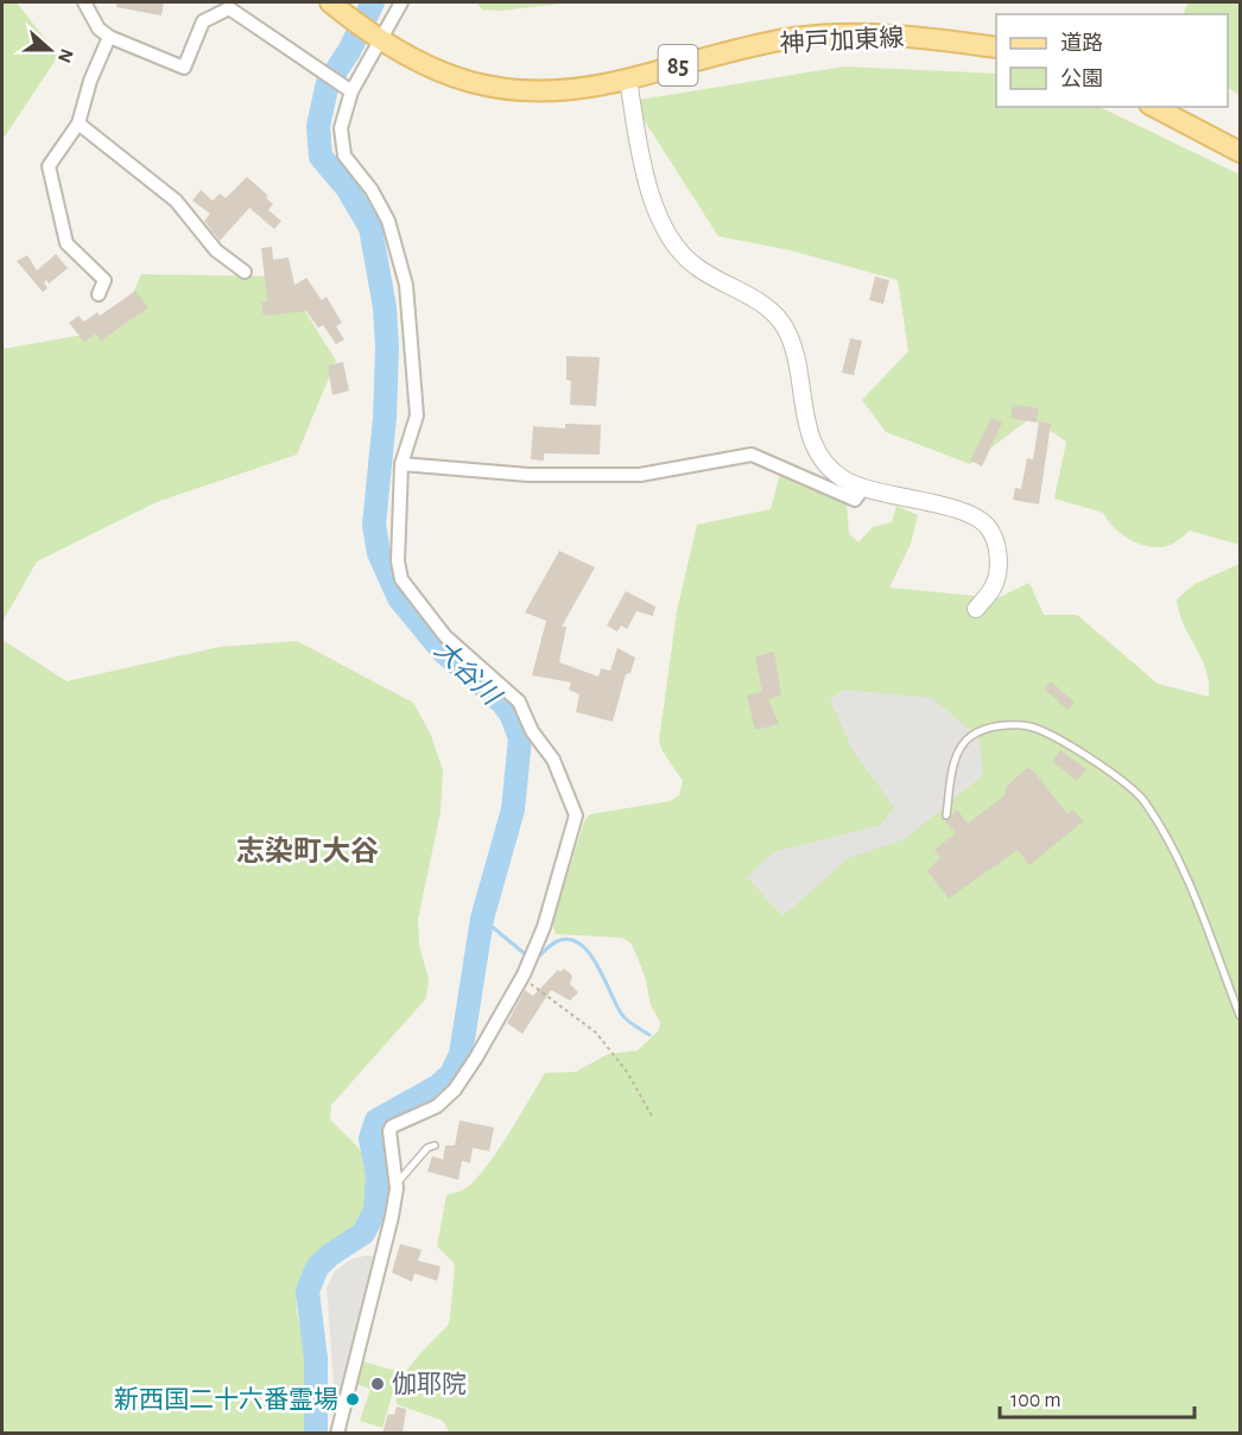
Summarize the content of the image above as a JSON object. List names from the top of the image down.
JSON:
{
  "streets": {
    "main road": ["神戸加東線", "85"]
  },
  "districts": ["志染町大谷"],
  "water": ["大谷川"],
  "places": ["伽耶院", "新西国二十六番霊場"],
  "legend": ["道路", "公園"],
  "scale_bar": "100 m",
  "north": "right"
}
